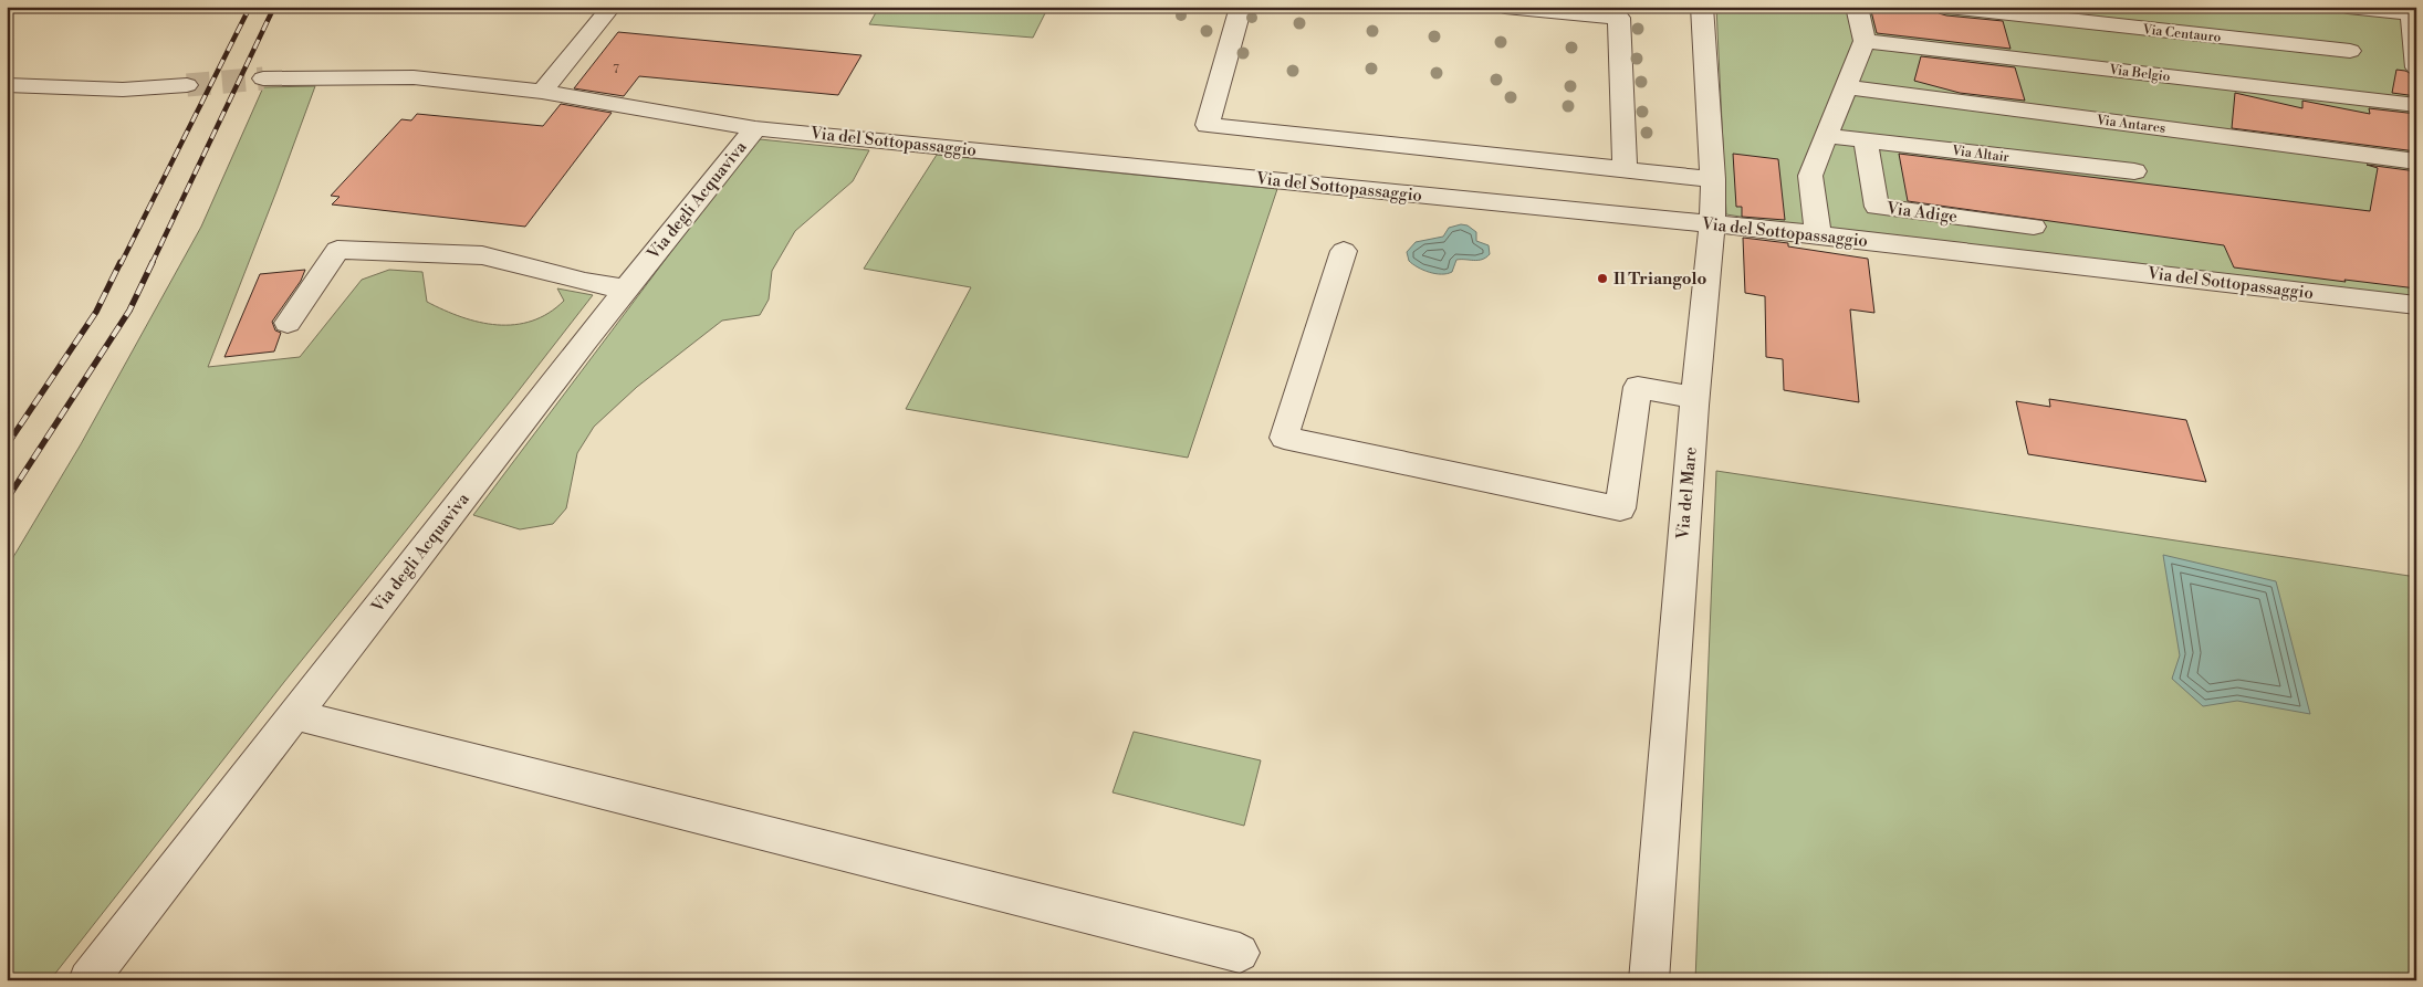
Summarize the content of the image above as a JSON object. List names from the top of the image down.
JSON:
{
  "streets": {
    "street": [
      "Via Centauro",
      "Via Belgio",
      "Via Antares",
      "Via del Sottopassaggio",
      "Via Altair",
      "Via degli Acquaviva",
      "Via Adige",
      "Via del Mare"
    ]
  },
  "crossings": [
    ["Via del Sottopassaggio", "Via degli Acquaviva"],
    ["Via del Sottopassaggio", "Via del Mare"],
    ["Via Altair", "Via Adige"]
  ],
  "places": ["Il Triangolo"],
  "house_numbers": ["7"]
}
